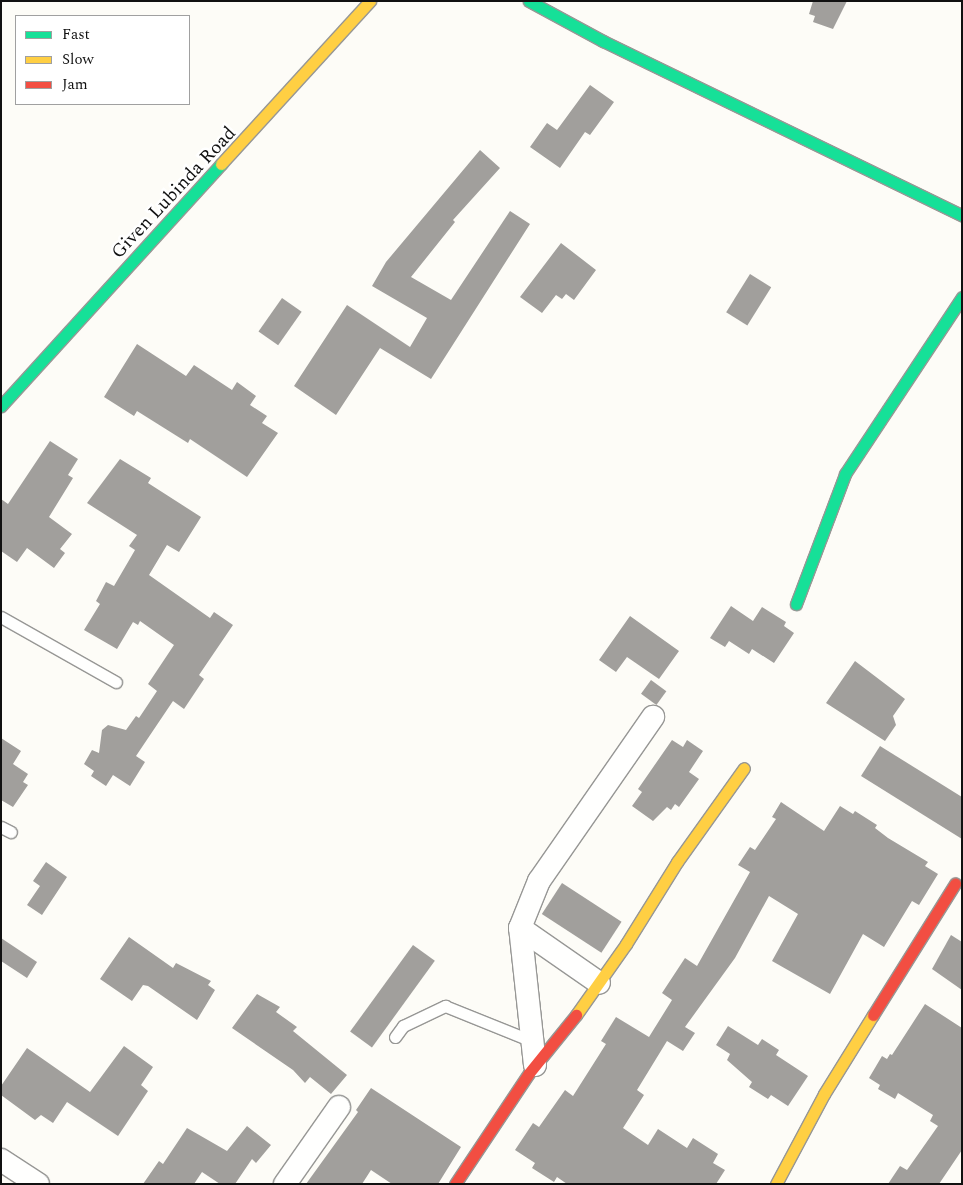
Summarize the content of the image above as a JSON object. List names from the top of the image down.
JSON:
{
  "streets": {
    "street": ["Given Lubinda Road"]
  },
  "legend": ["Fast", "Slow", "Jam"]
}
